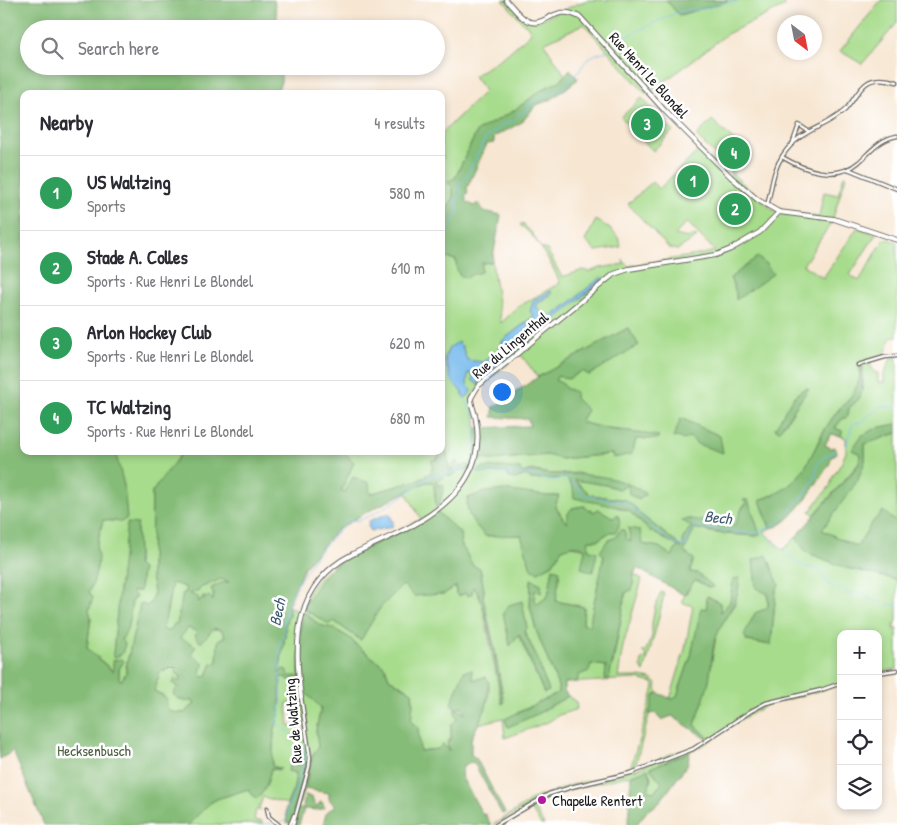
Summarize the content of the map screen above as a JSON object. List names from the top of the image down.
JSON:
{
  "streets": {
    "street": ["Rue Henri Le Blondel", "Rue du Lingenthal", "Rue de Waltzing"]
  },
  "crossings": [
    ["Rue du Lingenthal", "Rue de Waltzing"]
  ],
  "water": ["Bech"],
  "parks": ["Hecksenbusch"],
  "places": ["Chapelle Rentert"],
  "north": "bottom right",
  "page": {
    "search": "Search here",
    "heading": ["Nearby", "4 results"],
    "pins": [
      "3",
      "4",
      "1",
      "2"
    ],
    "list": [
      {
        "mark": "1",
        "name": "US Waltzing",
        "note": "Sports",
        "value": "580 m"
      },
      {
        "mark": "2",
        "name": "Stade A. Colles",
        "note": "Sports · Rue Henri Le Blondel",
        "value": "610 m"
      },
      {
        "mark": "3",
        "name": "Arlon Hockey Club",
        "note": "Sports · Rue Henri Le Blondel",
        "value": "620 m"
      },
      {
        "mark": "4",
        "name": "TC Waltzing",
        "note": "Sports · Rue Henri Le Blondel",
        "value": "680 m"
      }
    ],
    "map_buttons": ["+", "−"]
  }
}
